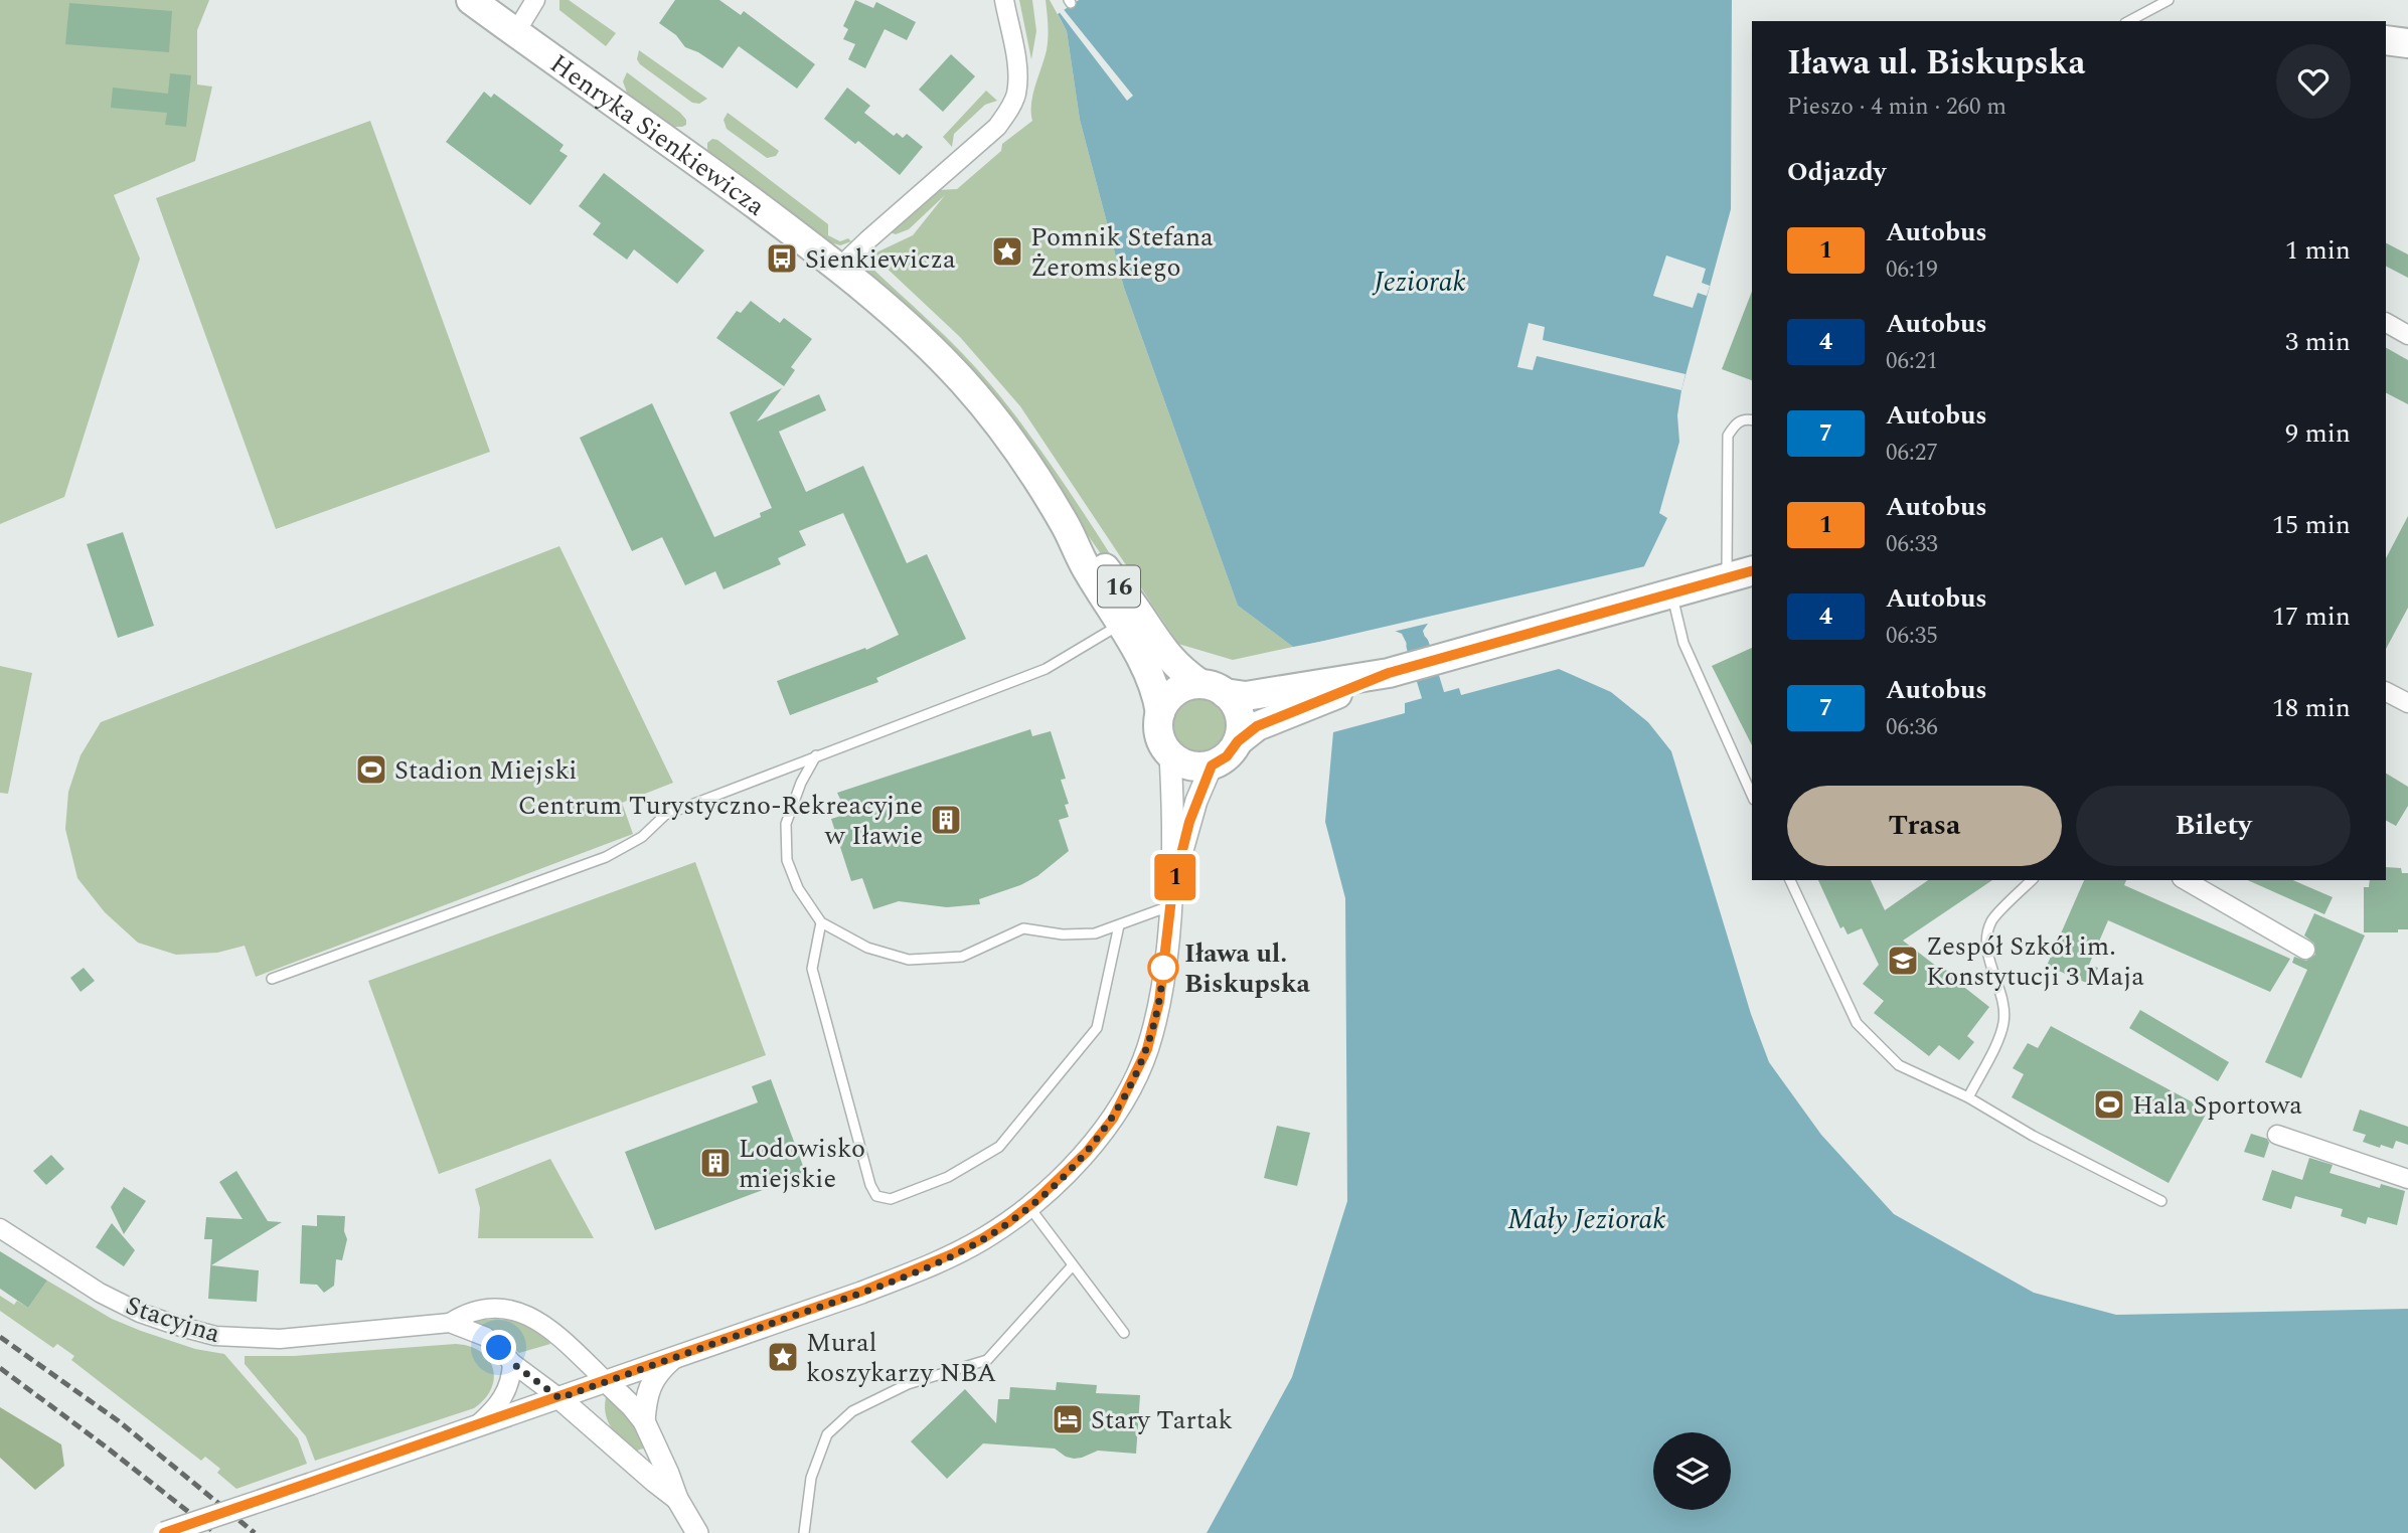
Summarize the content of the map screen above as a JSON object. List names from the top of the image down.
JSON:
{
  "streets": {
    "main road": ["Henryka Sienkiewicza", "16"],
    "street": ["Stacyjna"]
  },
  "crossings": [
    ["Henryka Sienkiewicza", "16"]
  ],
  "water": ["Jeziorak", "Mały Jeziorak"],
  "places": {
    "place": ["Pomnik Stefana Żeromskiego", "Mural koszykarzy NBA"],
    "bus stop": ["Sienkiewicza"],
    "sports": ["Stadion Miejski", "Hala Sportowa"],
    "building": ["Centrum Turystyczno-Rekreacyjne w Iławie", "Lodowisko miejskie"],
    "school or university": ["Zespół Szkół im. Konstytucji 3 Maja"],
    "other": ["Iława ul. Biskupska"],
    "hotel": ["Stary Tartak"]
  },
  "lines": ["bus line 1"],
  "page": {
    "on_map": "1",
    "heading": [
      ["Iława ul. Biskupska", "Pieszo · 4 min · 260 m"],
      "Odjazdy"
    ],
    "list": [
      {
        "mark": "1",
        "name": "Autobus",
        "note": "06:19",
        "value": "1 min"
      },
      {
        "mark": "4",
        "name": "Autobus",
        "note": "06:21",
        "value": "3 min"
      },
      {
        "mark": "7",
        "name": "Autobus",
        "note": "06:27",
        "value": "9 min"
      },
      {
        "mark": "1",
        "name": "Autobus",
        "note": "06:33",
        "value": "15 min"
      },
      {
        "mark": "4",
        "name": "Autobus",
        "note": "06:35",
        "value": "17 min"
      },
      {
        "mark": "7",
        "name": "Autobus",
        "note": "06:36",
        "value": "18 min"
      }
    ],
    "buttons": ["Trasa", "Bilety"]
  }
}
